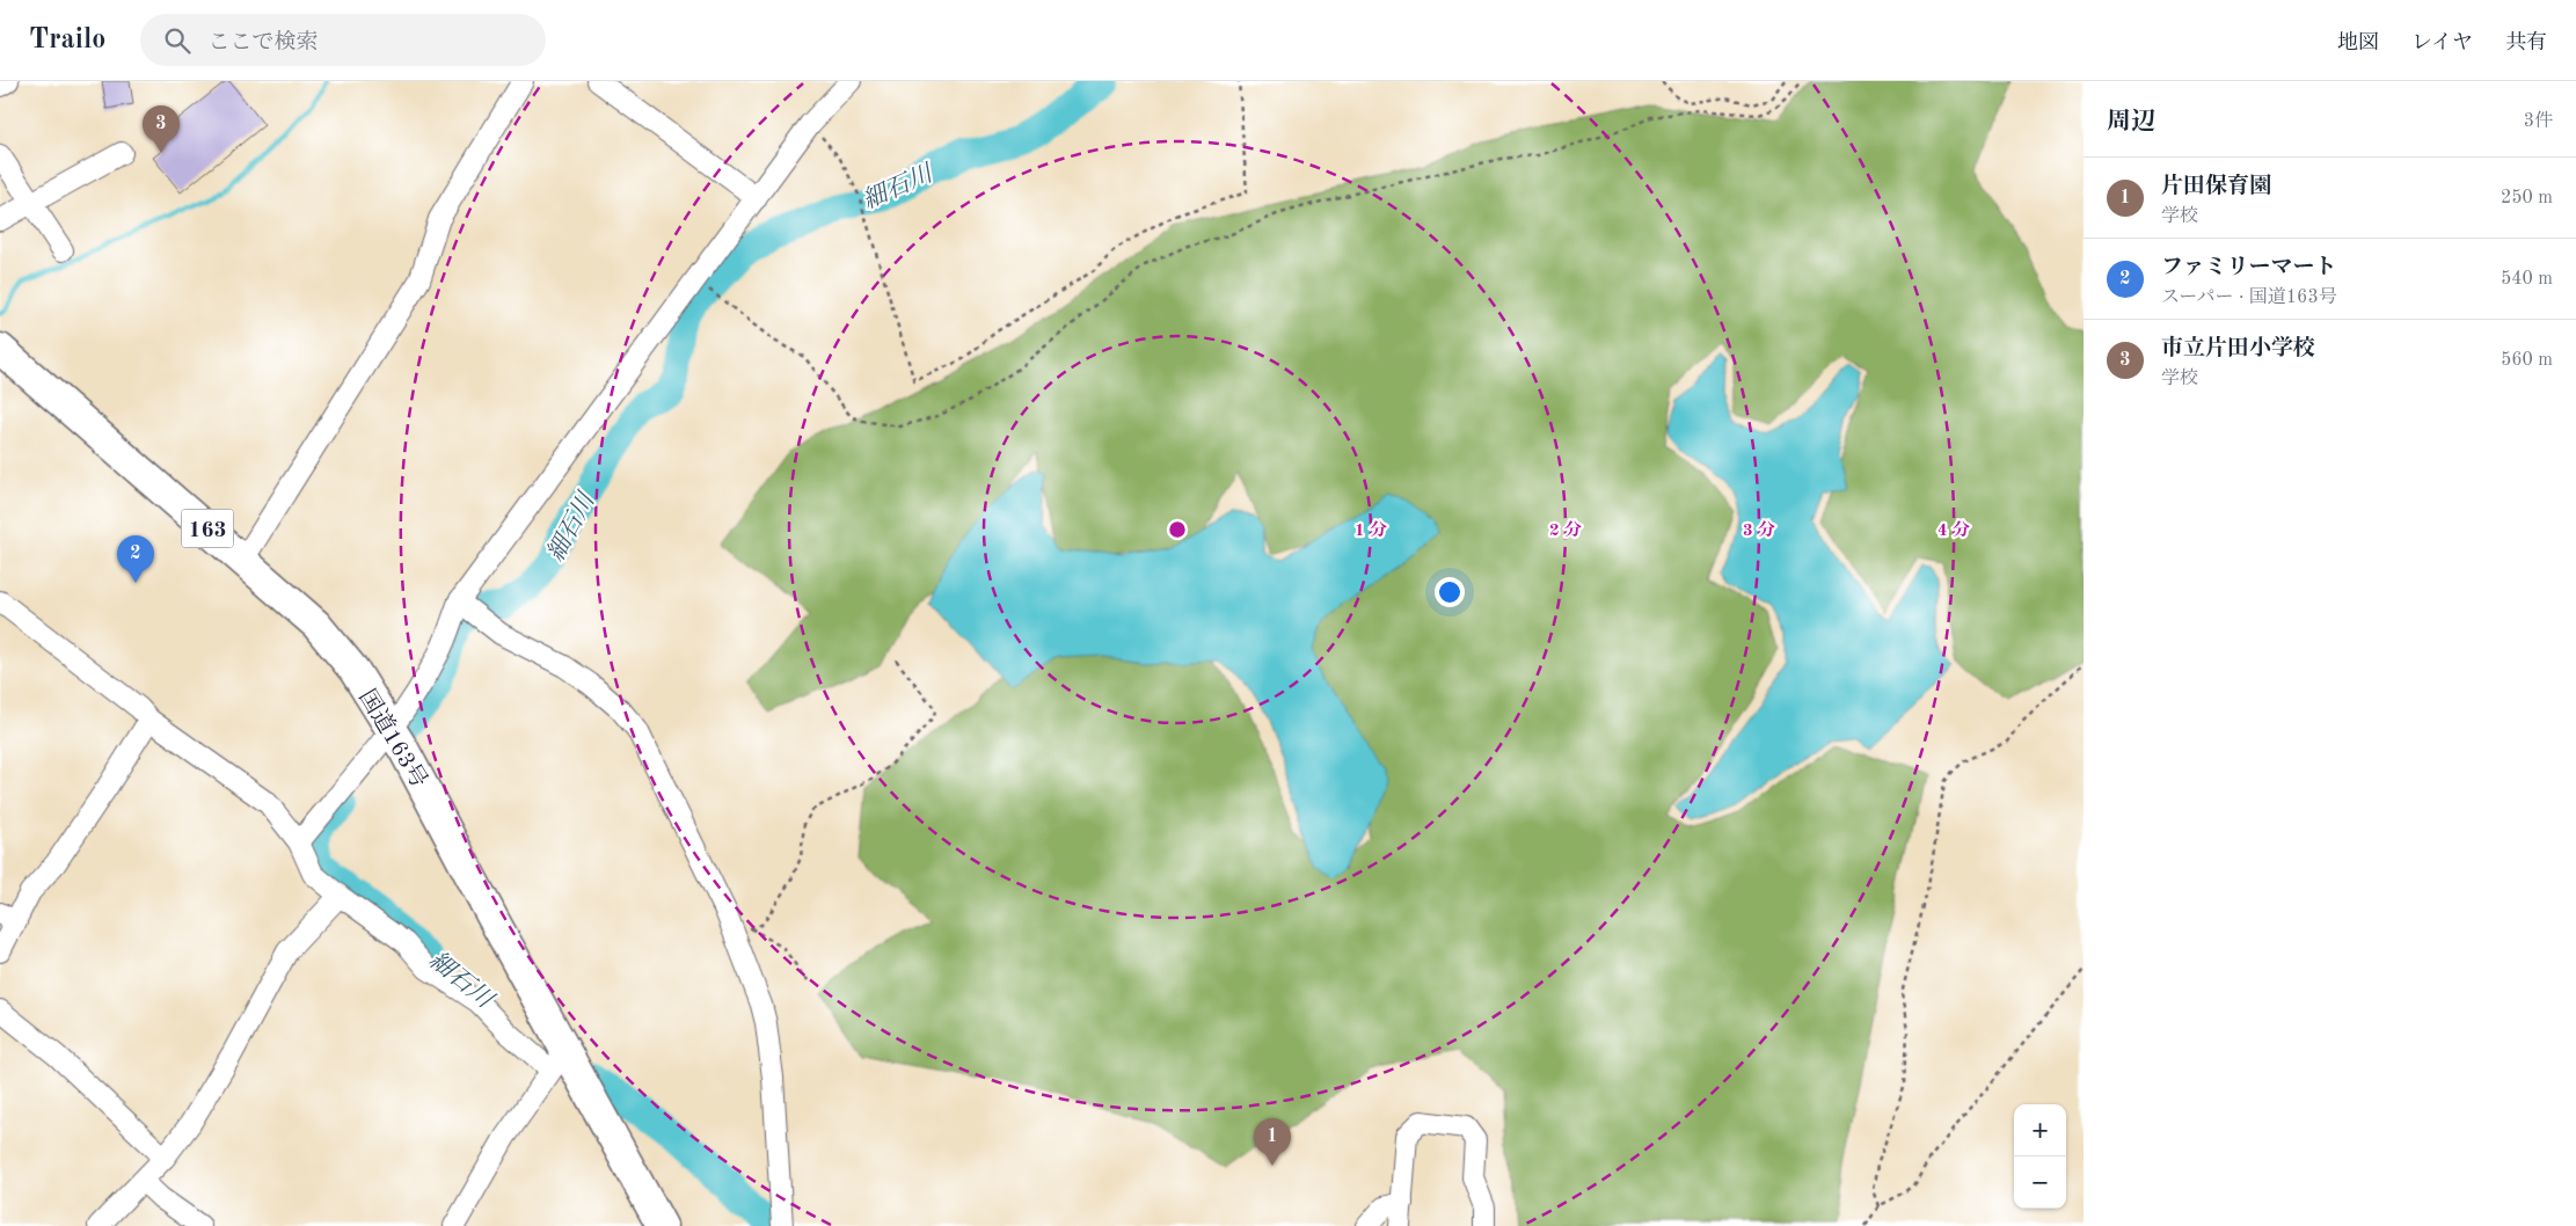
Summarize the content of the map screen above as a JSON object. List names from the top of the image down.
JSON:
{
  "streets": {
    "highway": ["163", "国道163号"]
  },
  "water": ["細石川"],
  "page": {
    "header": "Trailo",
    "search": "ここで検索",
    "nav": ["地図", "レイヤ", "共有"],
    "heading": ["周辺", "3件"],
    "pins": ["3", "2", "1"],
    "list": [
      {
        "mark": "1",
        "name": "片田保育園",
        "note": "学校",
        "value": "250 m"
      },
      {
        "mark": "2",
        "name": "ファミリーマート",
        "note": "スーパー · 国道163号",
        "value": "540 m"
      },
      {
        "mark": "3",
        "name": "市立片田小学校",
        "note": "学校",
        "value": "560 m"
      }
    ],
    "map_buttons": ["+", "−"]
  },
  "rings": [
    "1 分",
    "2 分",
    "3 分",
    "4 分"
  ]
}
